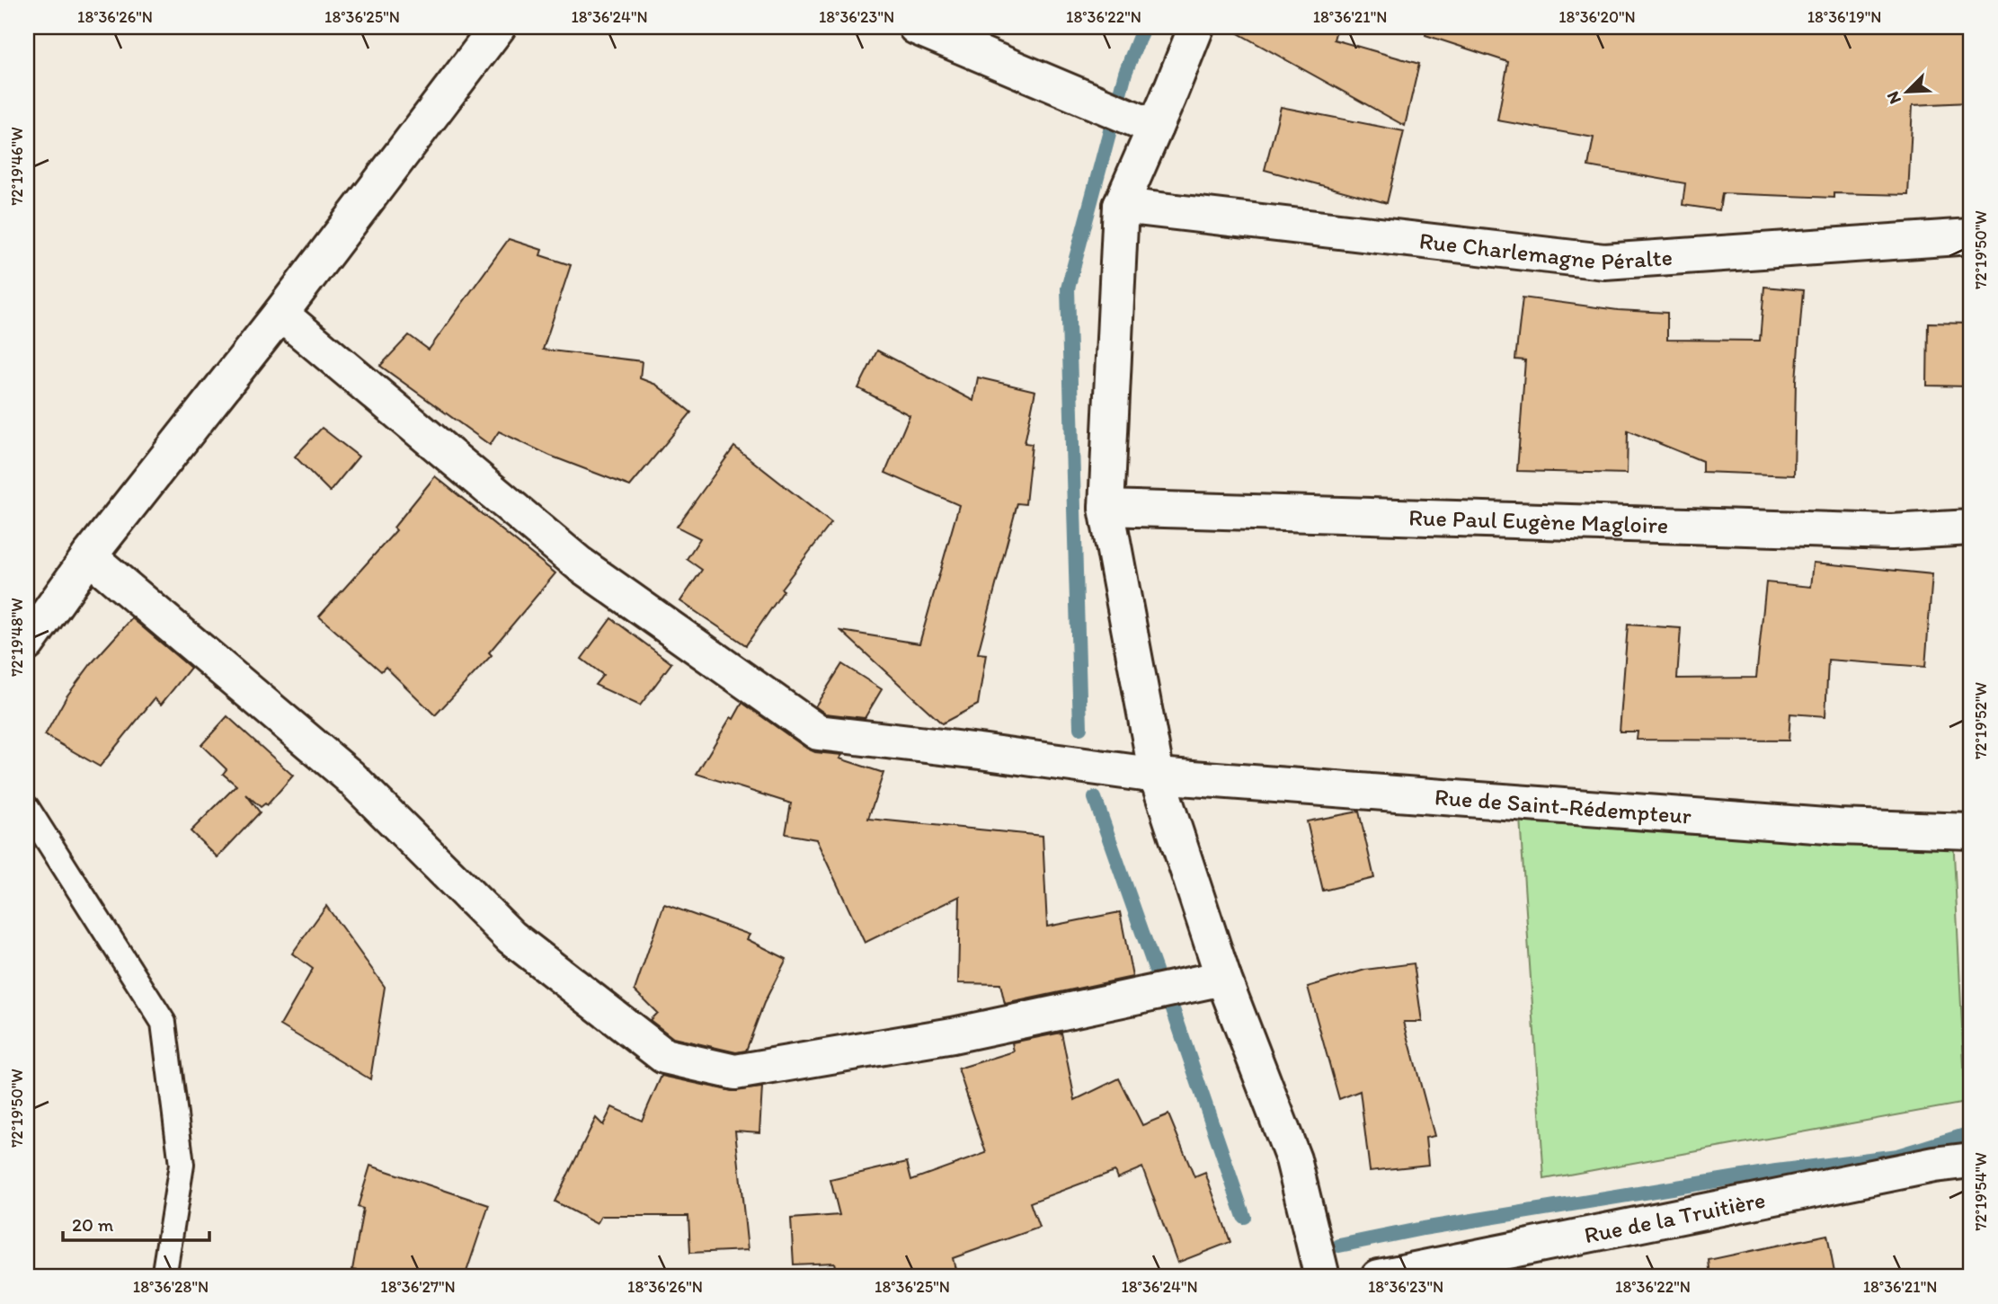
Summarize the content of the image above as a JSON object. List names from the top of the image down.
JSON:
{
  "streets": {
    "street": [
      "Rue Charlemagne Péralte",
      "Rue Paul Eugène Magloire",
      "Rue de Saint-Rédempteur",
      "Rue de la Truitière"
    ]
  },
  "scale_bar": "20 m",
  "north": "bottom left",
  "coordinates": [
    "18°36'26\"N",
    "18°36'25\"N",
    "18°36'24\"N",
    "18°36'23\"N",
    "18°36'22\"N",
    "18°36'21\"N",
    "18°36'20\"N",
    "18°36'19\"N",
    "72°19'46\"W",
    "72°19'50\"W",
    "72°19'48\"W",
    "72°19'52\"W",
    "72°19'54\"W",
    "18°36'28\"N",
    "18°36'27\"N"
  ]
}
